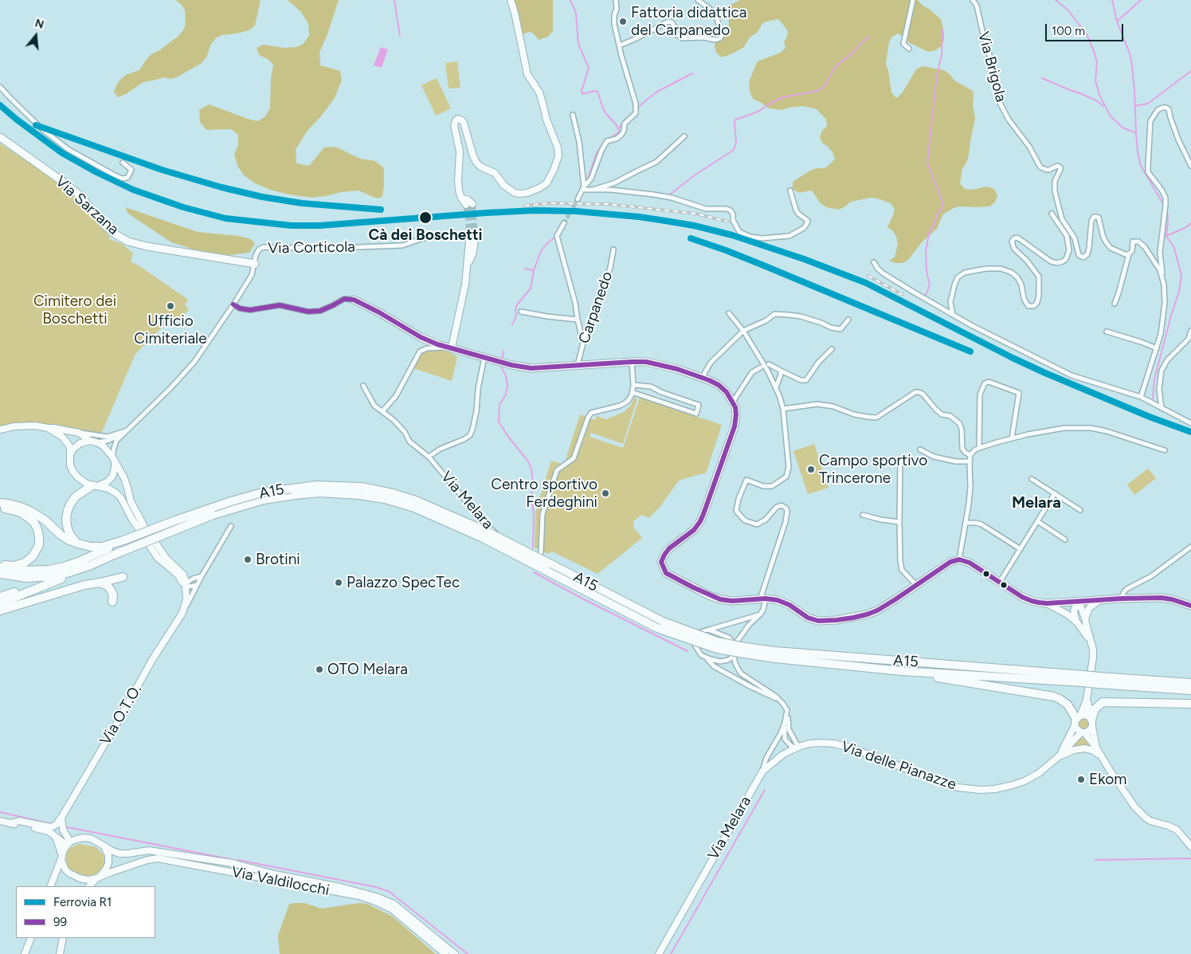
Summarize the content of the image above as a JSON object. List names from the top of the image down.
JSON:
{
  "streets": {
    "highway": ["A15"],
    "main road": ["Via Sarzana"],
    "street": [
      "Via Brigola",
      "Via Corticola",
      "Carpanedo",
      "Via Melara",
      "Via O.T.O.",
      "Via delle Pianazze",
      "Via Valdilocchi"
    ]
  },
  "crossings": [
    ["Via Sarzana", "Via Corticola"],
    ["Via Melara", "Via delle Pianazze"]
  ],
  "districts": ["Melara"],
  "parks": ["Cimitero dei Boschetti"],
  "places": [
    "Fattoria didattica del Carpanedo",
    "Cà dei Boschetti",
    "Ufficio Cimiteriale",
    "Campo sportivo Trincerone",
    "Centro sportivo Ferdeghini",
    "Brotini",
    "Palazzo SpecTec",
    "OTO Melara",
    "Ekom"
  ],
  "lines": ["rail line R1", "transit line 99"],
  "legend": ["Ferrovia R1", "99"],
  "scale_bar": "100 m",
  "north": "top"
}
